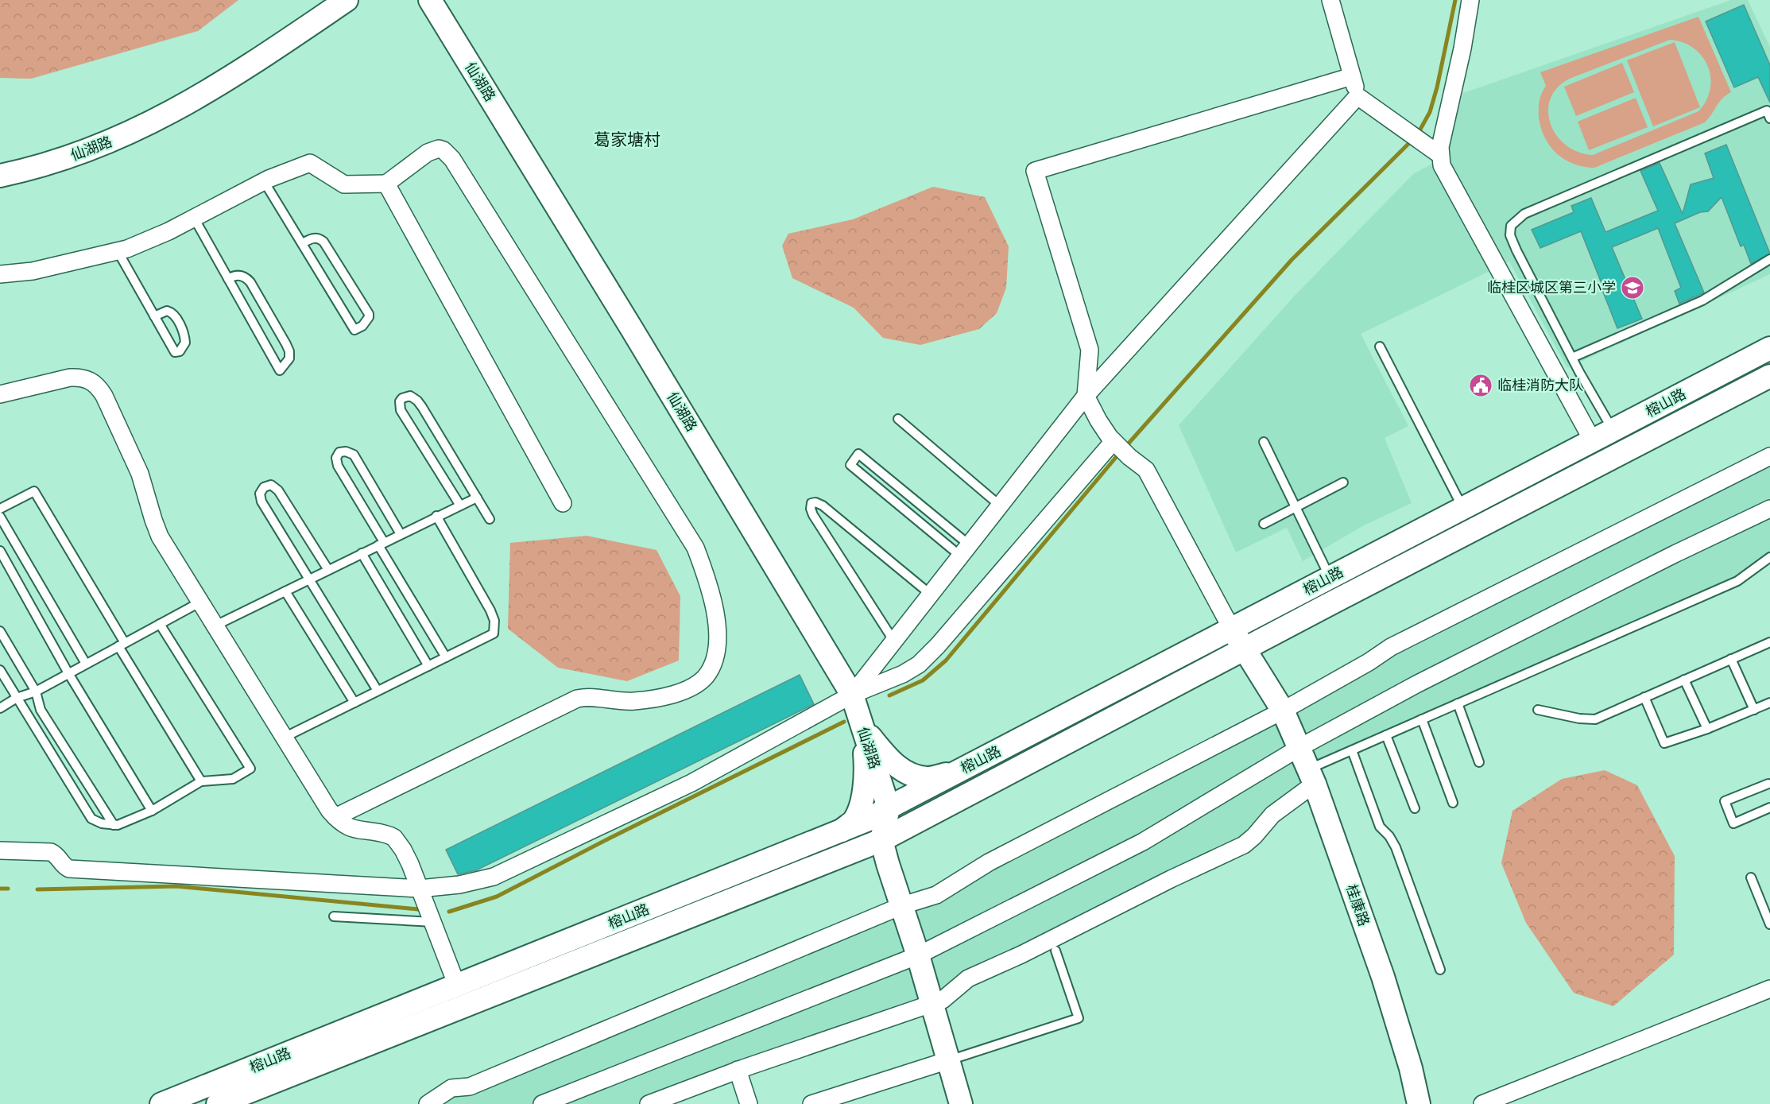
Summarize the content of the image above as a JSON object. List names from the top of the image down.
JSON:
{
  "streets": {
    "main road": ["仙湖路", "榕山路", "桂康路"]
  },
  "crossings": [
    ["仙湖路", "榕山路"],
    ["榕山路", "桂康路"]
  ],
  "districts": ["葛家塘村"],
  "places": {
    "school or university": ["临桂区城区第三小学"],
    "public building": ["临桂消防大队"]
  }
}
